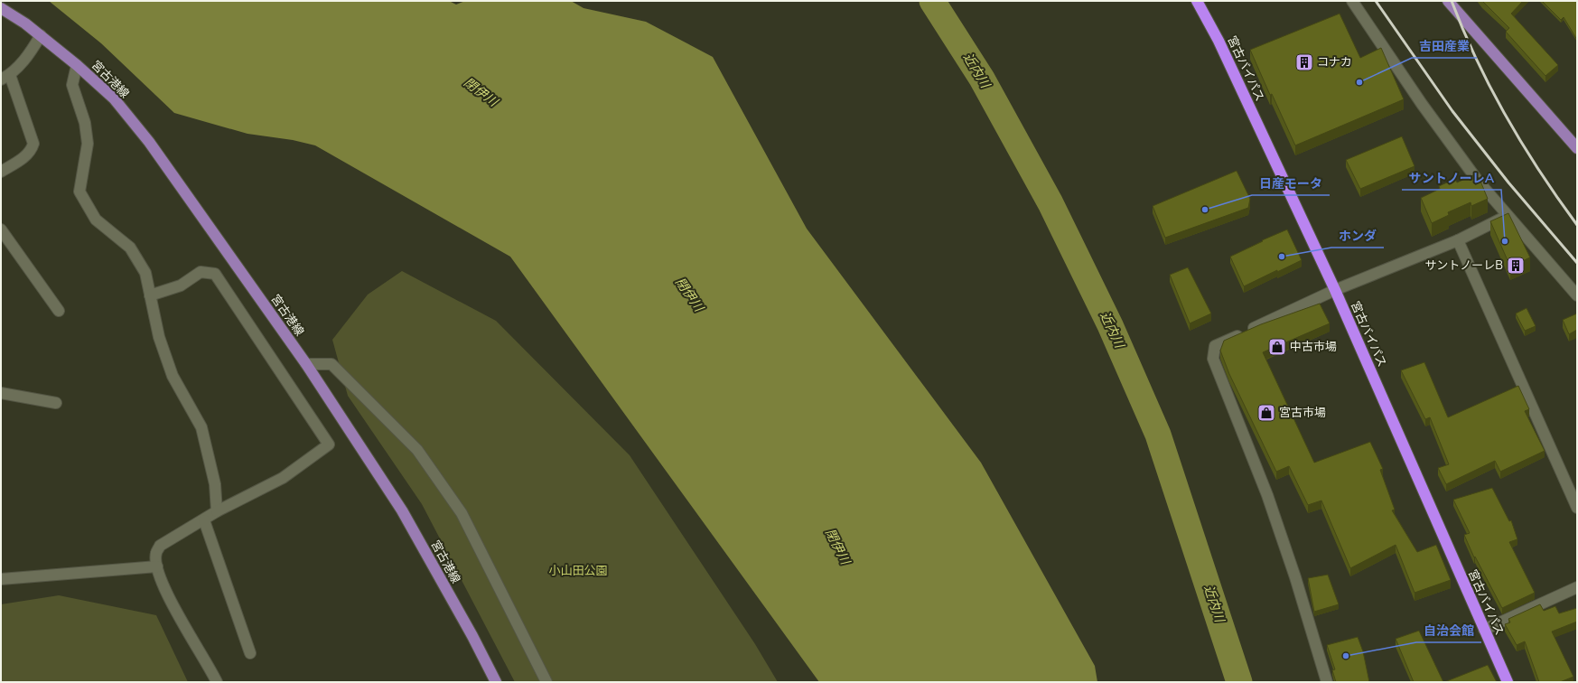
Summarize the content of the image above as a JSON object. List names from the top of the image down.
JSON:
{
  "streets": {
    "highway": ["宮古バイパス"],
    "main road": ["宮古港線"]
  },
  "water": ["近内川", "閉伊川"],
  "parks": ["小山田公園"],
  "places": {
    "building": ["コナカ", "サントノーレB"],
    "other": [
      "吉田産業",
      "日産モータ",
      "サントノーレA",
      "ホンダ",
      "自治会館"
    ],
    "shop": ["中古市場", "宮古市場"]
  }
}
